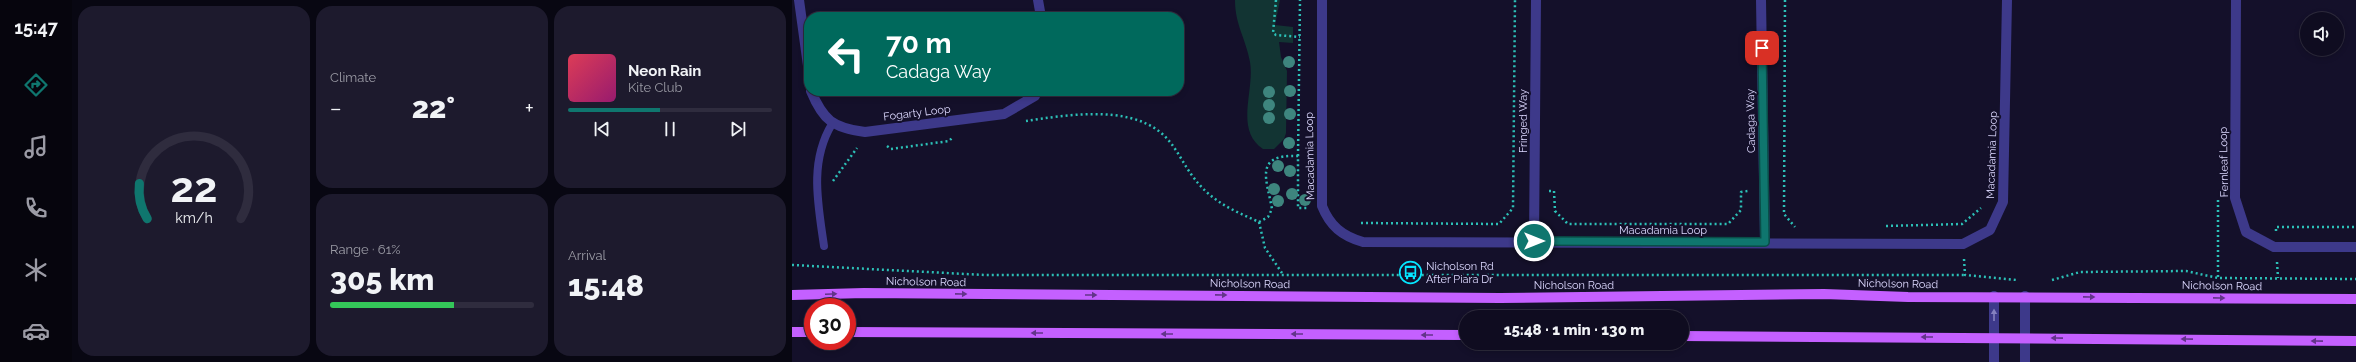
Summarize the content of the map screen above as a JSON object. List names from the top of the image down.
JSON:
{
  "streets": {
    "main road": ["Nicholson Road"],
    "street": [
      "Fogarty Loop",
      "Fringed Way",
      "Cadaga Way",
      "Macadamia Loop",
      "Fernleaf Loop"
    ]
  },
  "crossings": [
    ["Fringed Way", "Macadamia Loop"],
    ["Cadaga Way", "Macadamia Loop"]
  ],
  "places": {
    "bus stop": ["Nicholson Rd After Piara Dr"]
  },
  "page": {
    "tabs": "15:47",
    "tile": [
      "Climate",
      ["Range · 61%", "305 km"],
      ["Arrival", "15:48"]
    ],
    "turn": ["70 m", "Cadaga Way"],
    "song": ["Neon Rain", "Kite Club"],
    "heat": ["−", "22°", "+"],
    "limit": "30",
    "trip": "15:48 · 1 min · 130 m",
    "gauge": ["22", "km/h"]
  }
}
